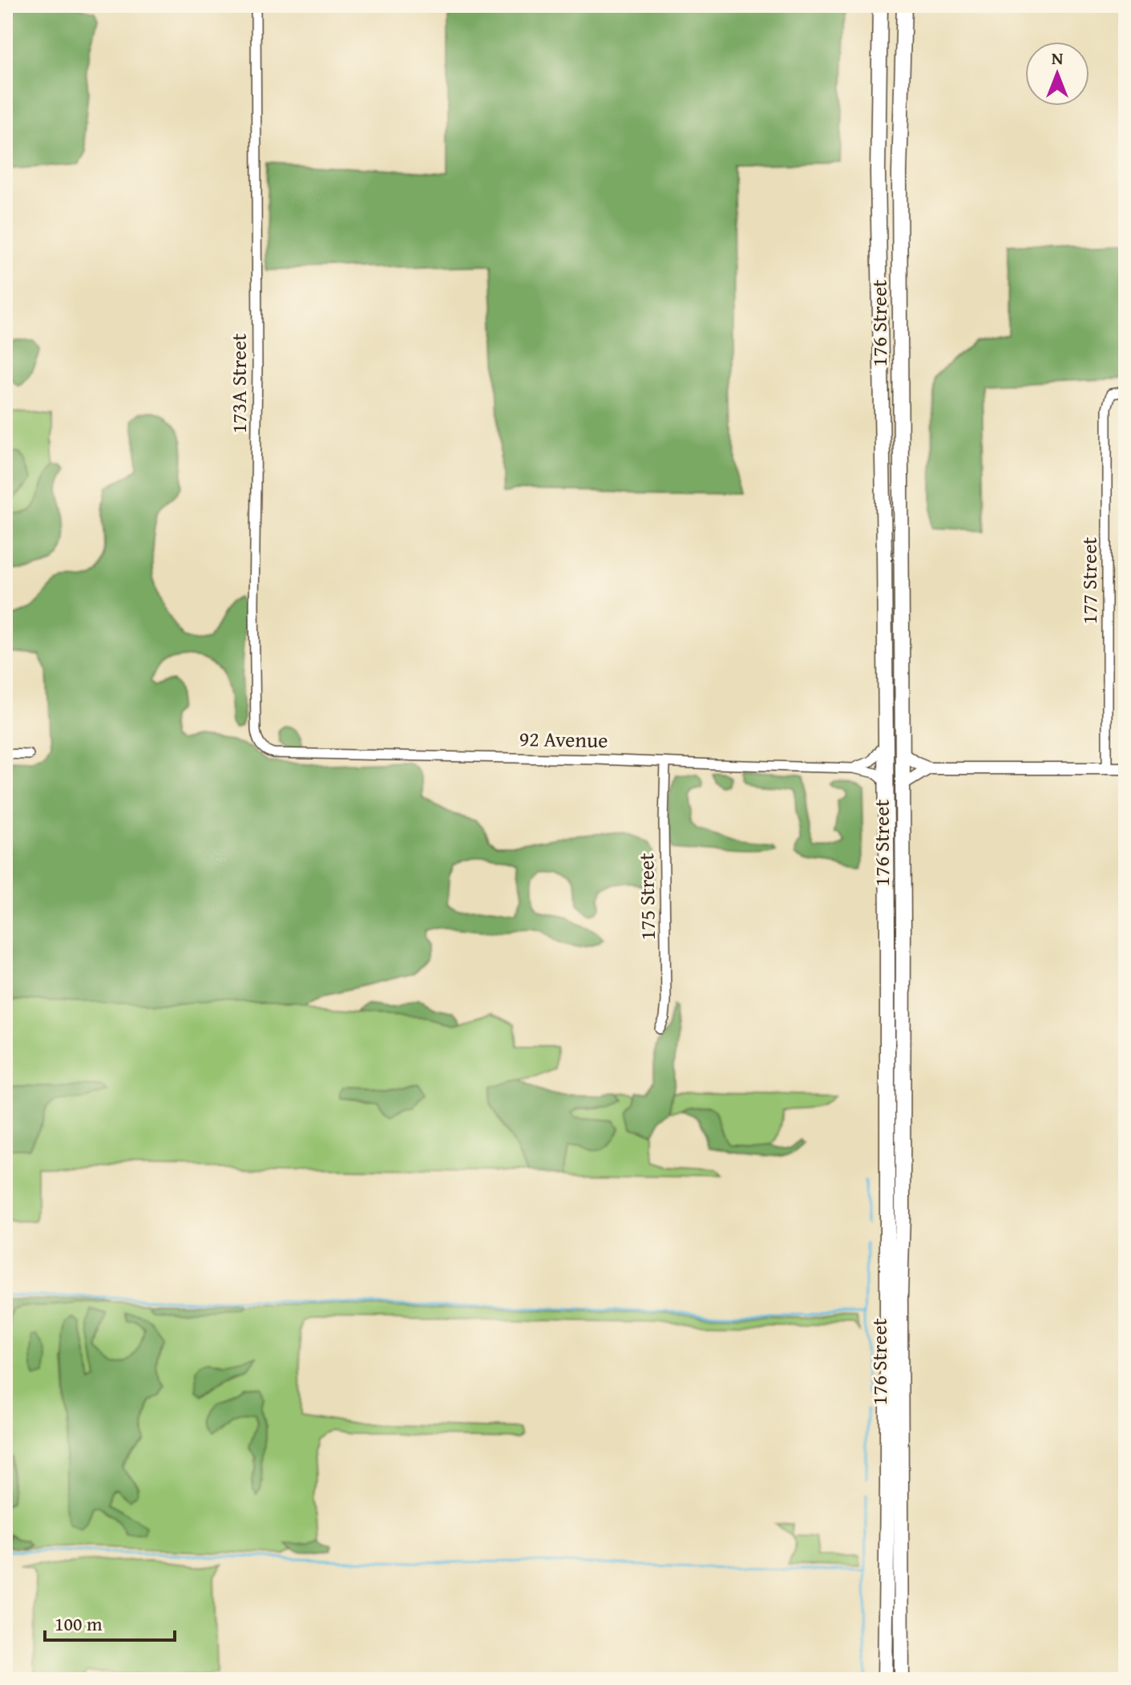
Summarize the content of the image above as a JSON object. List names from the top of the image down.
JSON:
{
  "streets": {
    "highway": ["176 Street"],
    "street": [
      "173A Street",
      "177 Street",
      "92 Avenue",
      "175 Street"
    ]
  },
  "crossings": [
    ["176 Street", "92 Avenue"],
    ["173A Street", "92 Avenue"],
    ["92 Avenue", "175 Street"]
  ],
  "scale_bar": "100 m",
  "north": "top"
}
